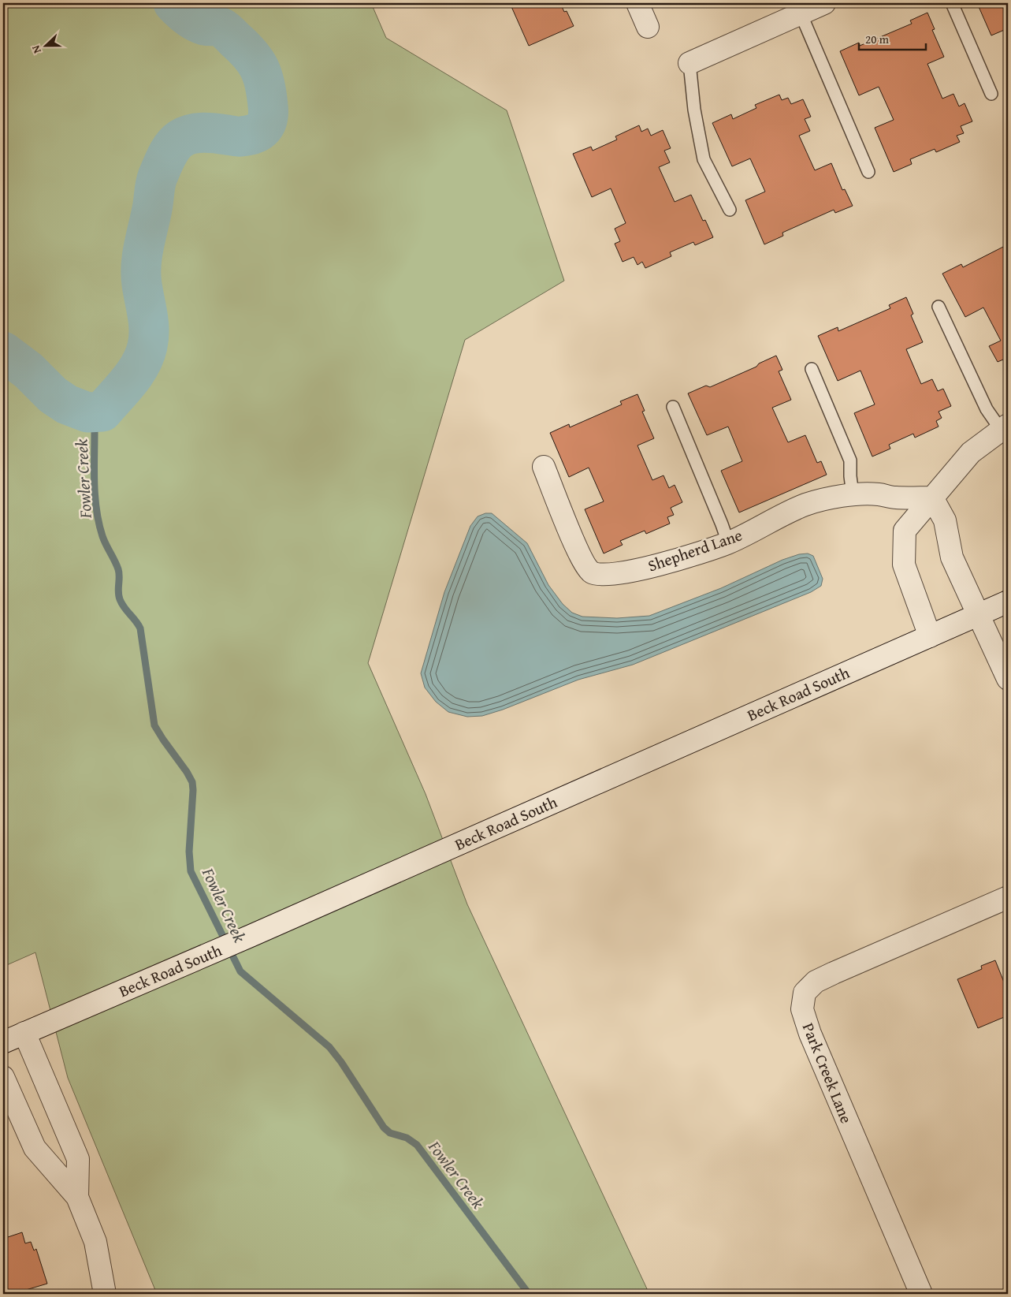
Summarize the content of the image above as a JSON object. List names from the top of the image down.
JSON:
{
  "streets": {
    "street": ["Shepherd Lane", "Beck Road South", "Park Creek Lane"]
  },
  "water": ["Fowler Creek"],
  "scale_bar": "20 m",
  "north": "left"
}
